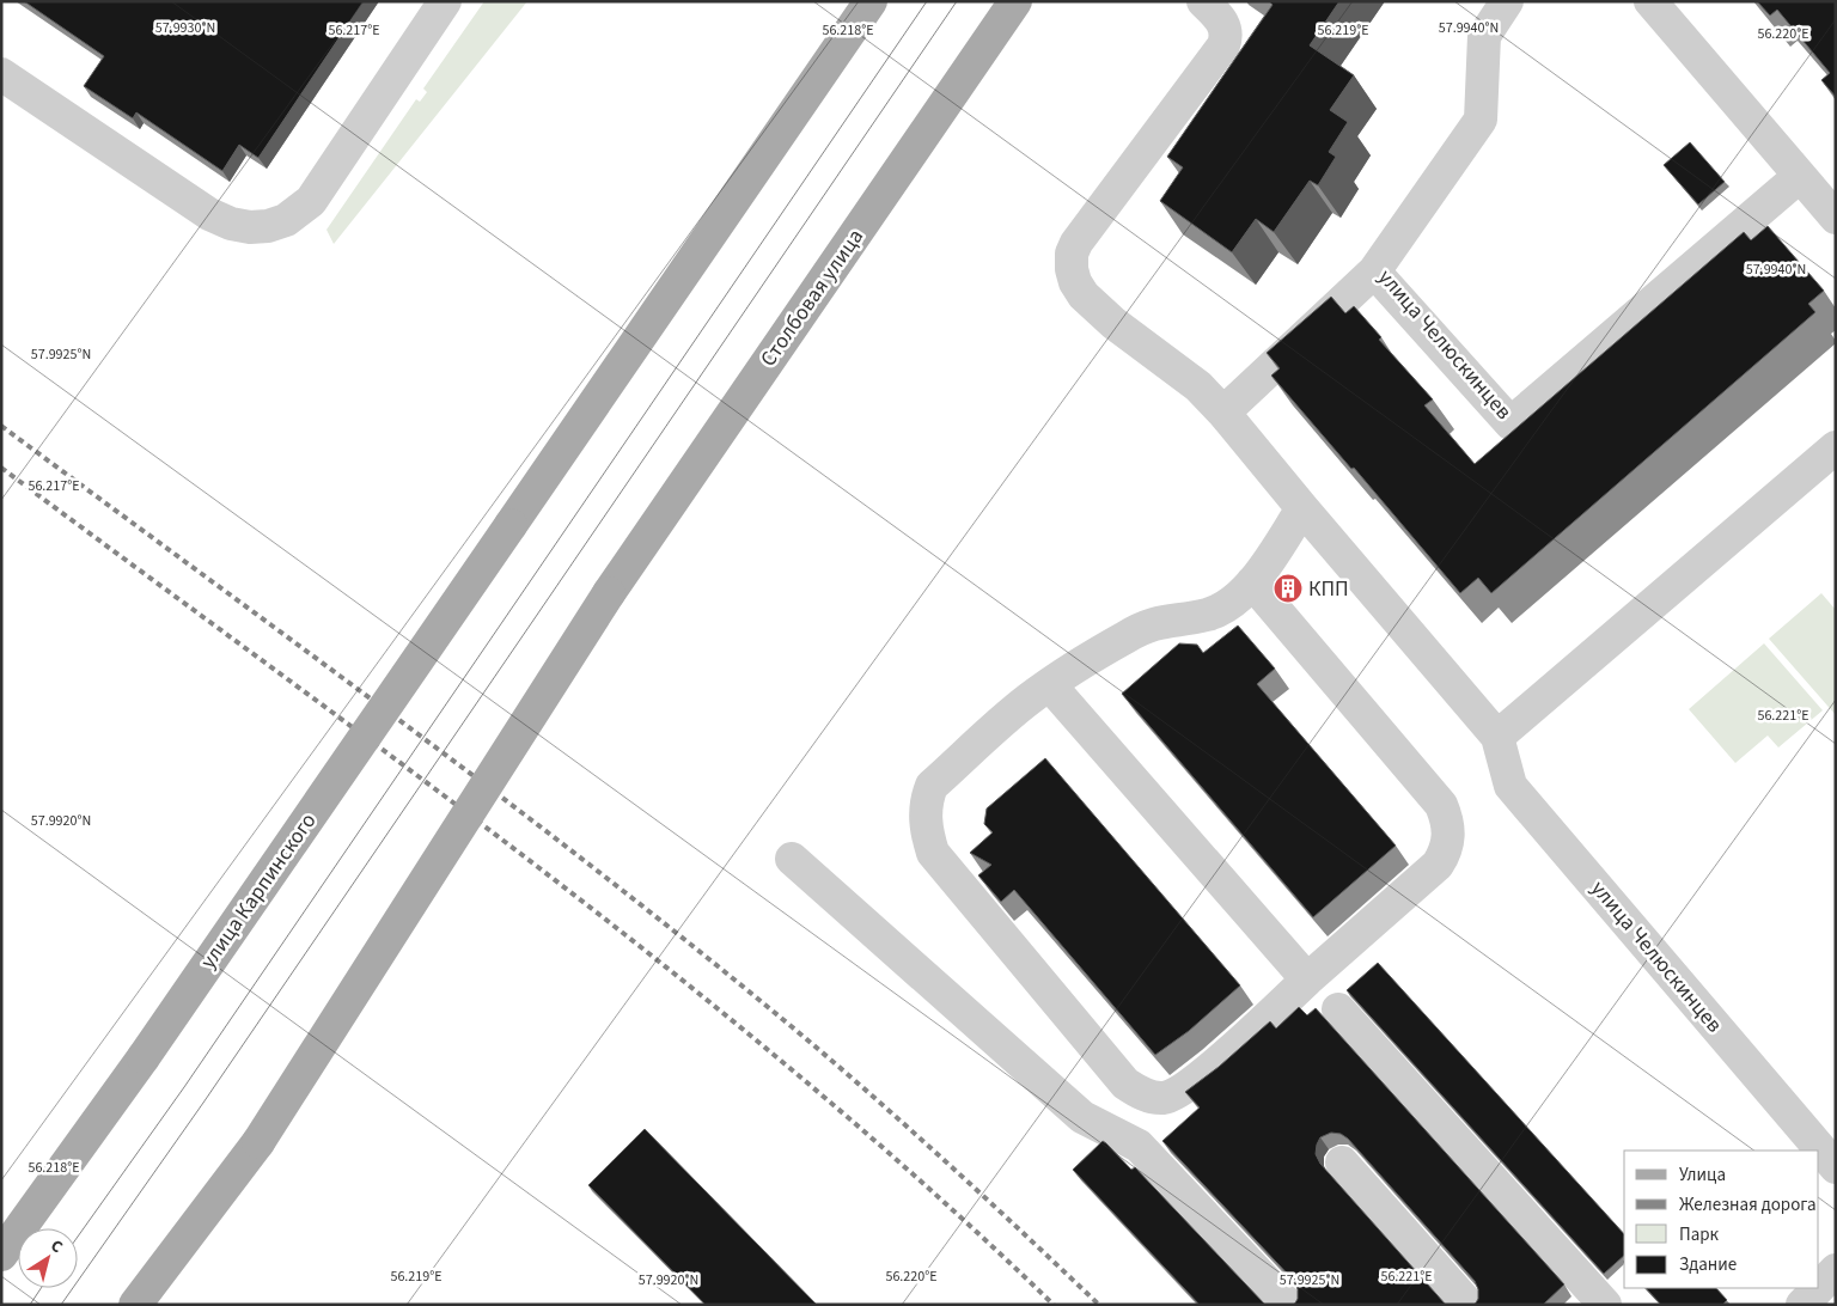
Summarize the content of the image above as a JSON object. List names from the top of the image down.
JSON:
{
  "streets": {
    "main road": ["Столбовая улица", "улица Карпинского"],
    "street": ["улица Челюскинцев"]
  },
  "places": {
    "building": ["КПП"]
  },
  "legend": [
    "Улица",
    "Железная дорога",
    "Парк",
    "Здание"
  ],
  "north": "top right",
  "coordinates": [
    "57.9940°N",
    "57.9930°N",
    "56.217°E",
    "56.218°E",
    "56.219°E",
    "56.220°E",
    "57.9925°N",
    "56.221°E",
    "57.9920°N"
  ]
}
